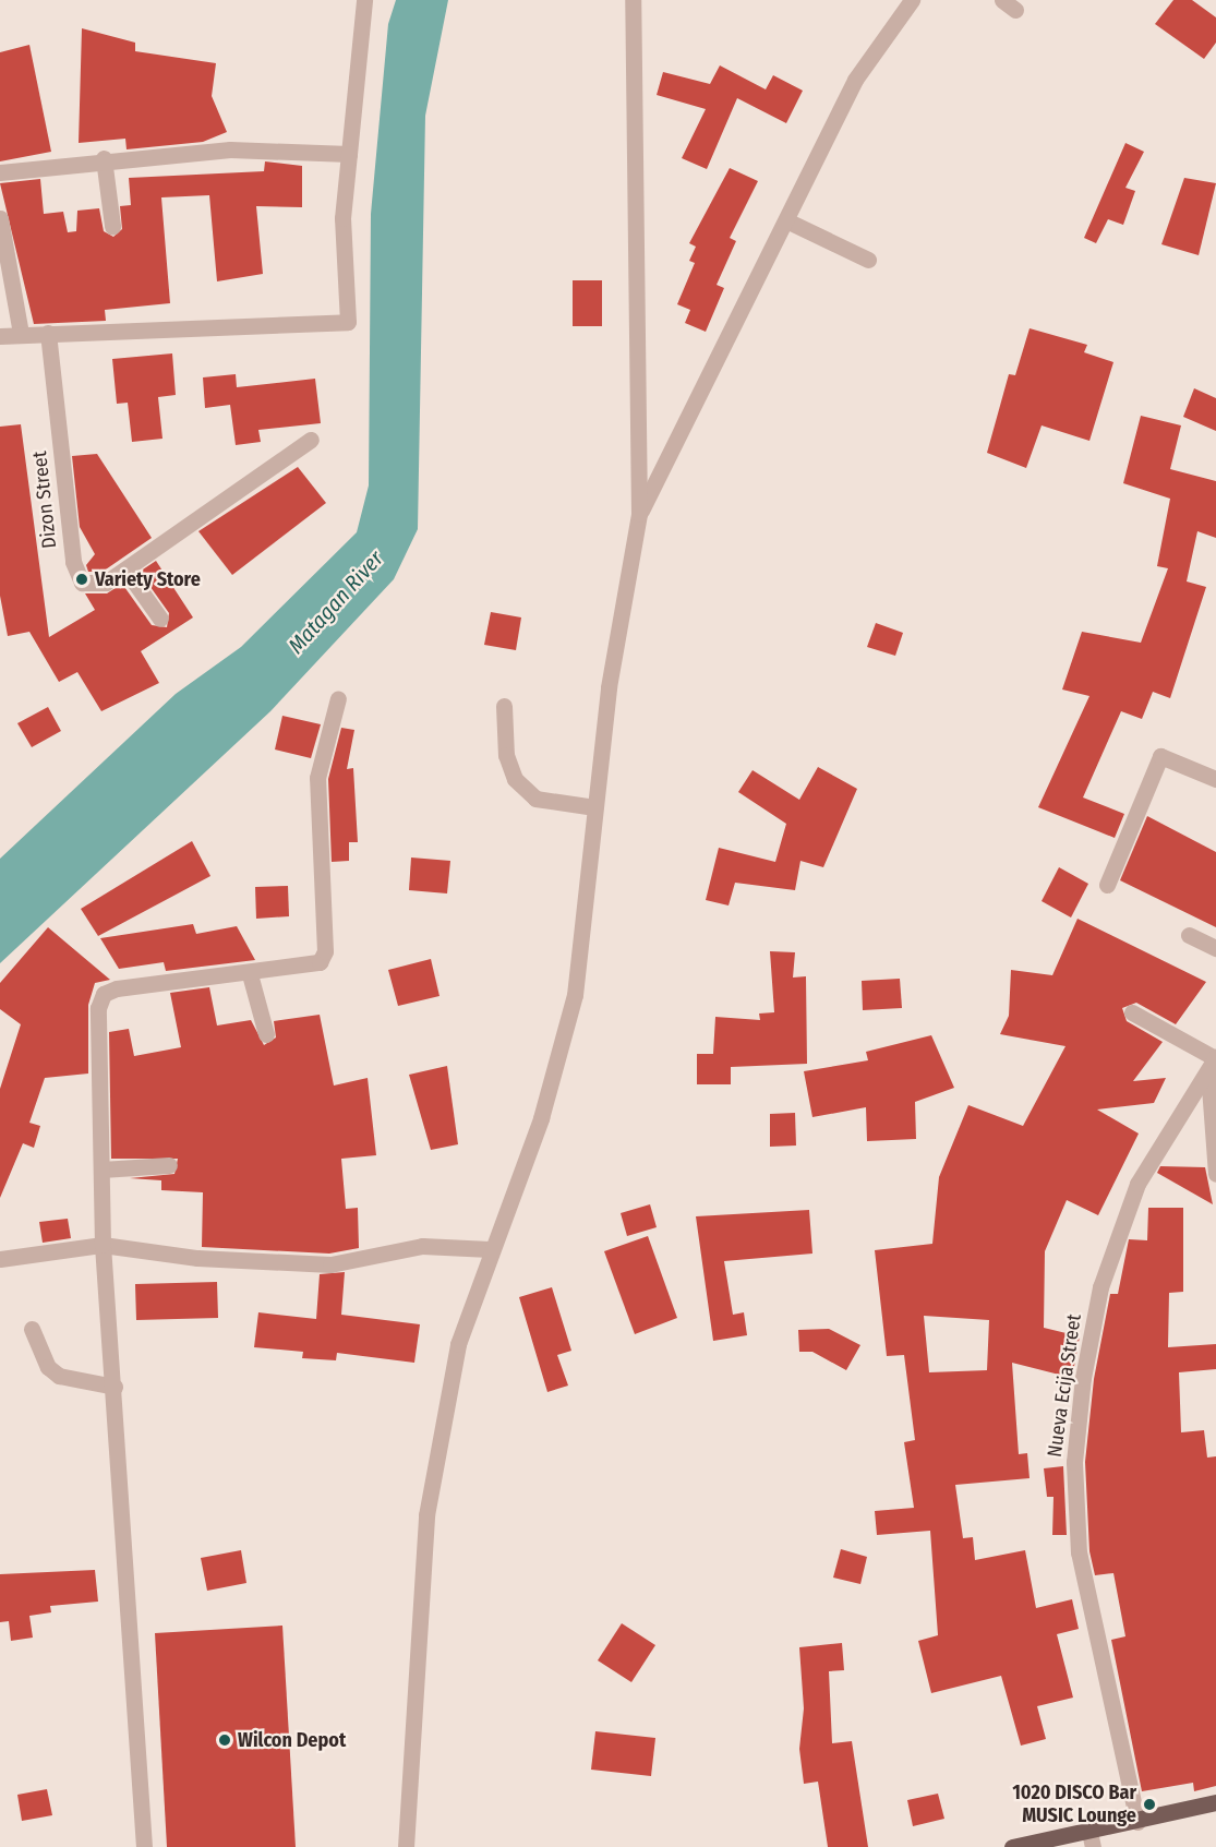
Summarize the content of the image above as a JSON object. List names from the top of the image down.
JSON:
{
  "streets": {
    "street": ["Dizon Street", "Nueva Ecija Street"]
  },
  "water": ["Matagan River"],
  "places": ["Variety Store", "Wilcon Depot", "1020 DISCO Bar MUSIC Lounge"]
}
